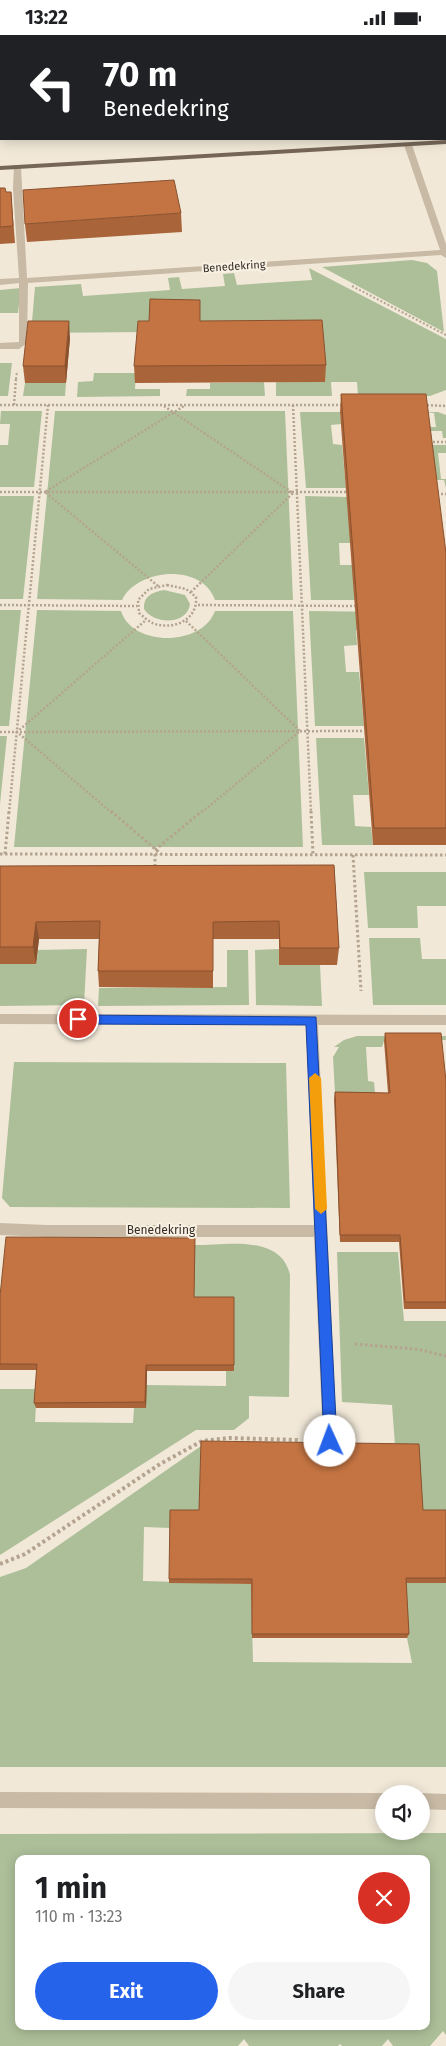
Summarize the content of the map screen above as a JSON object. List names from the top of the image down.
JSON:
{
  "streets": {
    "street": ["Benedekring"]
  },
  "page": {
    "status": "13:22",
    "turn": ["70 m", "Benedekring"],
    "heading": ["1 min", "110 m · 13:23"],
    "buttons": ["Exit", "Share"]
  }
}
